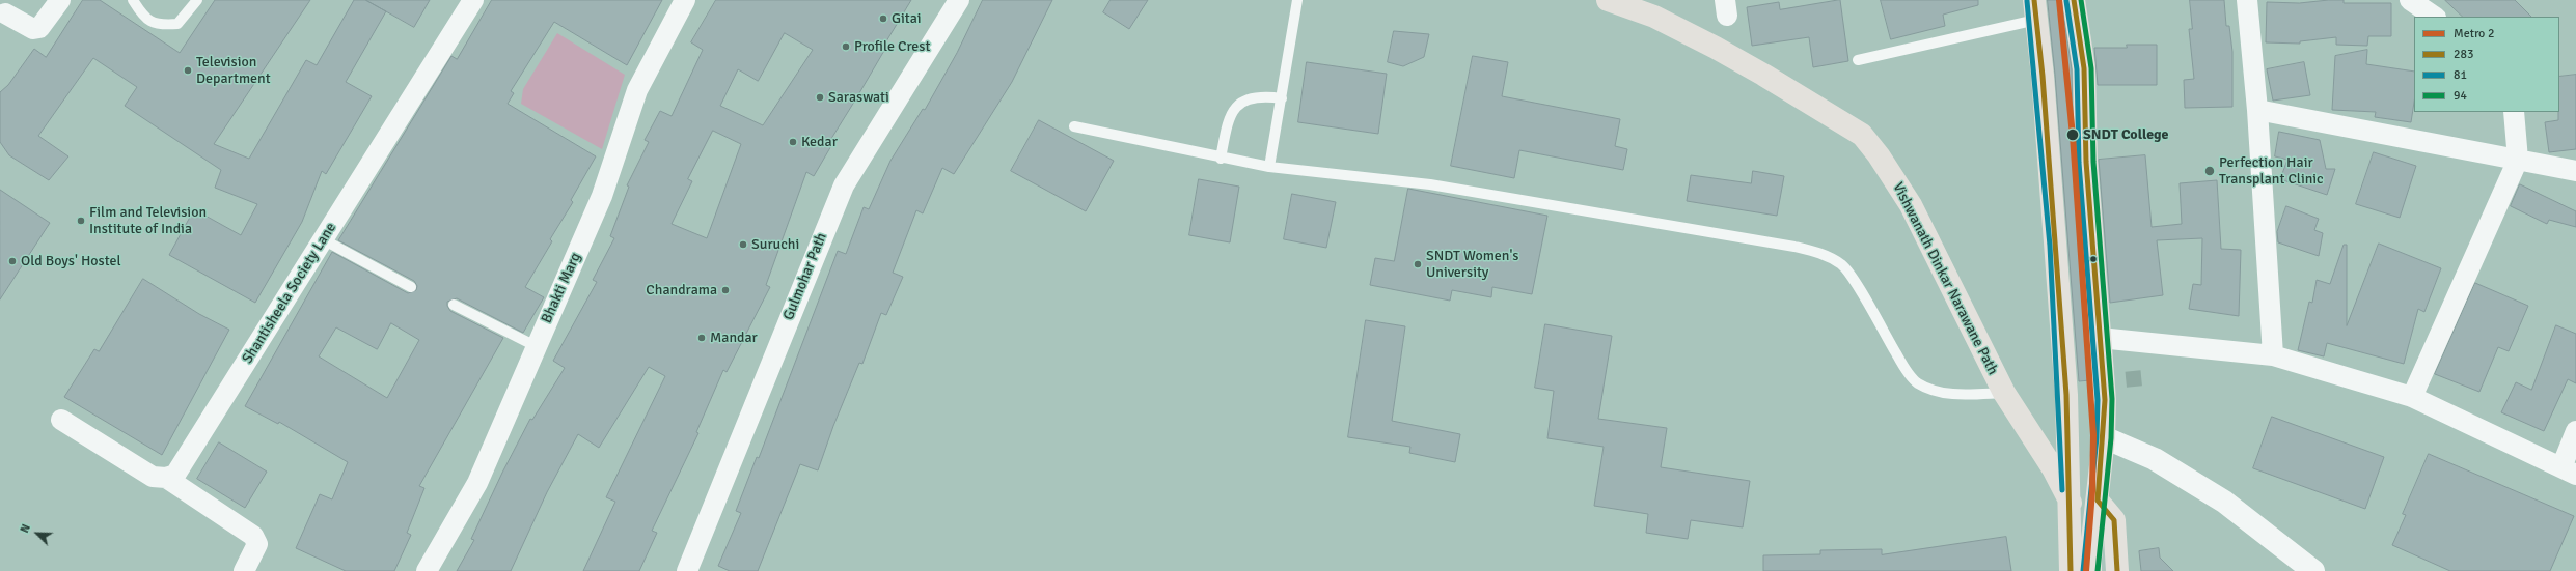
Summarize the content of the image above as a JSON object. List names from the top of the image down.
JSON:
{
  "streets": {
    "main road": ["Vishwanath Dinkar Narawane Path"],
    "street": ["Gulmohar Path", "Bhakti Marg", "Shantisheela Society Lane"]
  },
  "places": [
    "Gitai",
    "Profile Crest",
    "Television Department",
    "Saraswati",
    "SNDT College",
    "Kedar",
    "Perfection Hair Transplant Clinic",
    "Film and Television Institute of India",
    "Suruchi",
    "Old Boys' Hostel",
    "SNDT Women's University",
    "Chandrama",
    "Mandar"
  ],
  "lines": [
    "metro line 2",
    "transit line 283",
    "transit line 94",
    "transit line 81"
  ],
  "legend": [
    "Metro 2",
    "283",
    "81",
    "94"
  ],
  "north": "top left"
}
